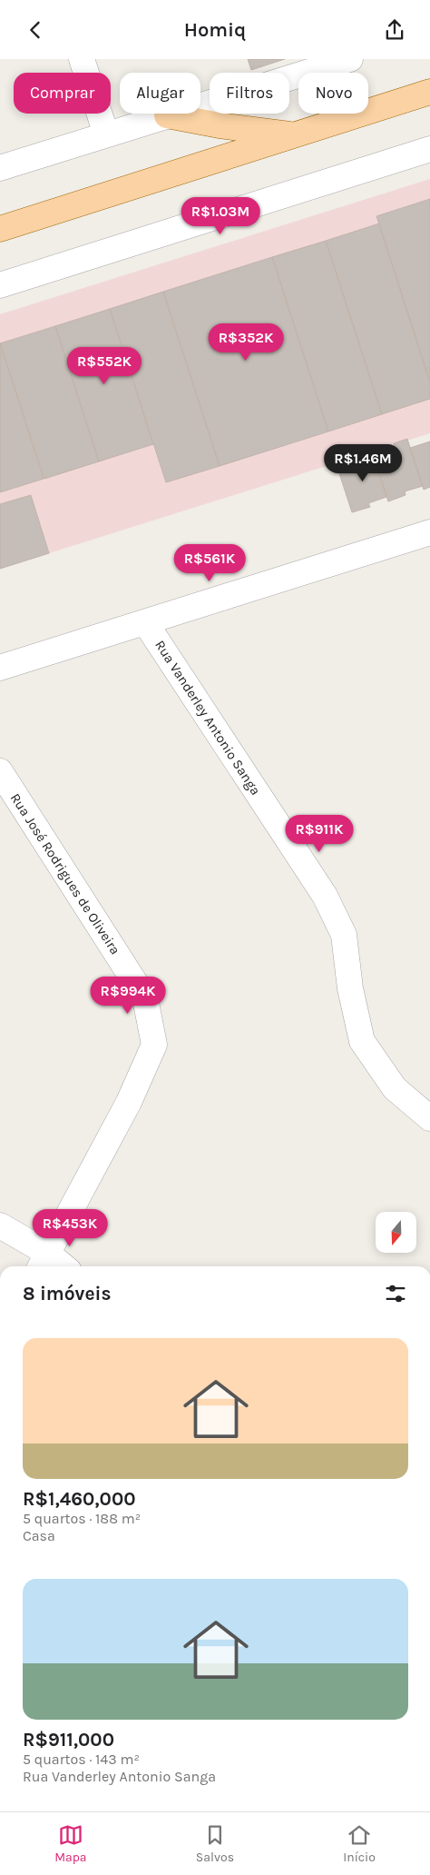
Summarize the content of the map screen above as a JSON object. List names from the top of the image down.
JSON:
{
  "streets": {
    "street": ["Rua Vanderley Antonio Sanga", "Rua José Rodrigues de Oliveira"]
  },
  "north": "bottom",
  "page": {
    "header": "Homiq",
    "chip": [
      "Comprar",
      "Alugar",
      "Filtros",
      "Novo"
    ],
    "price": [
      "R$1.03M",
      "R$352K",
      "R$552K",
      "R$1.46M",
      "R$561K",
      "R$911K",
      "R$994K",
      "R$453K"
    ],
    "heading": "8 imóveis",
    "list": [
      {
        "name": "R$1,460,000",
        "note": "5 quartos · 188 m² · Casa"
      },
      {
        "name": "R$911,000",
        "note": "5 quartos · 143 m² · Rua Vanderley Antonio Sanga"
      }
    ],
    "tabs": ["Mapa", "Salvos", "Início"]
  }
}
